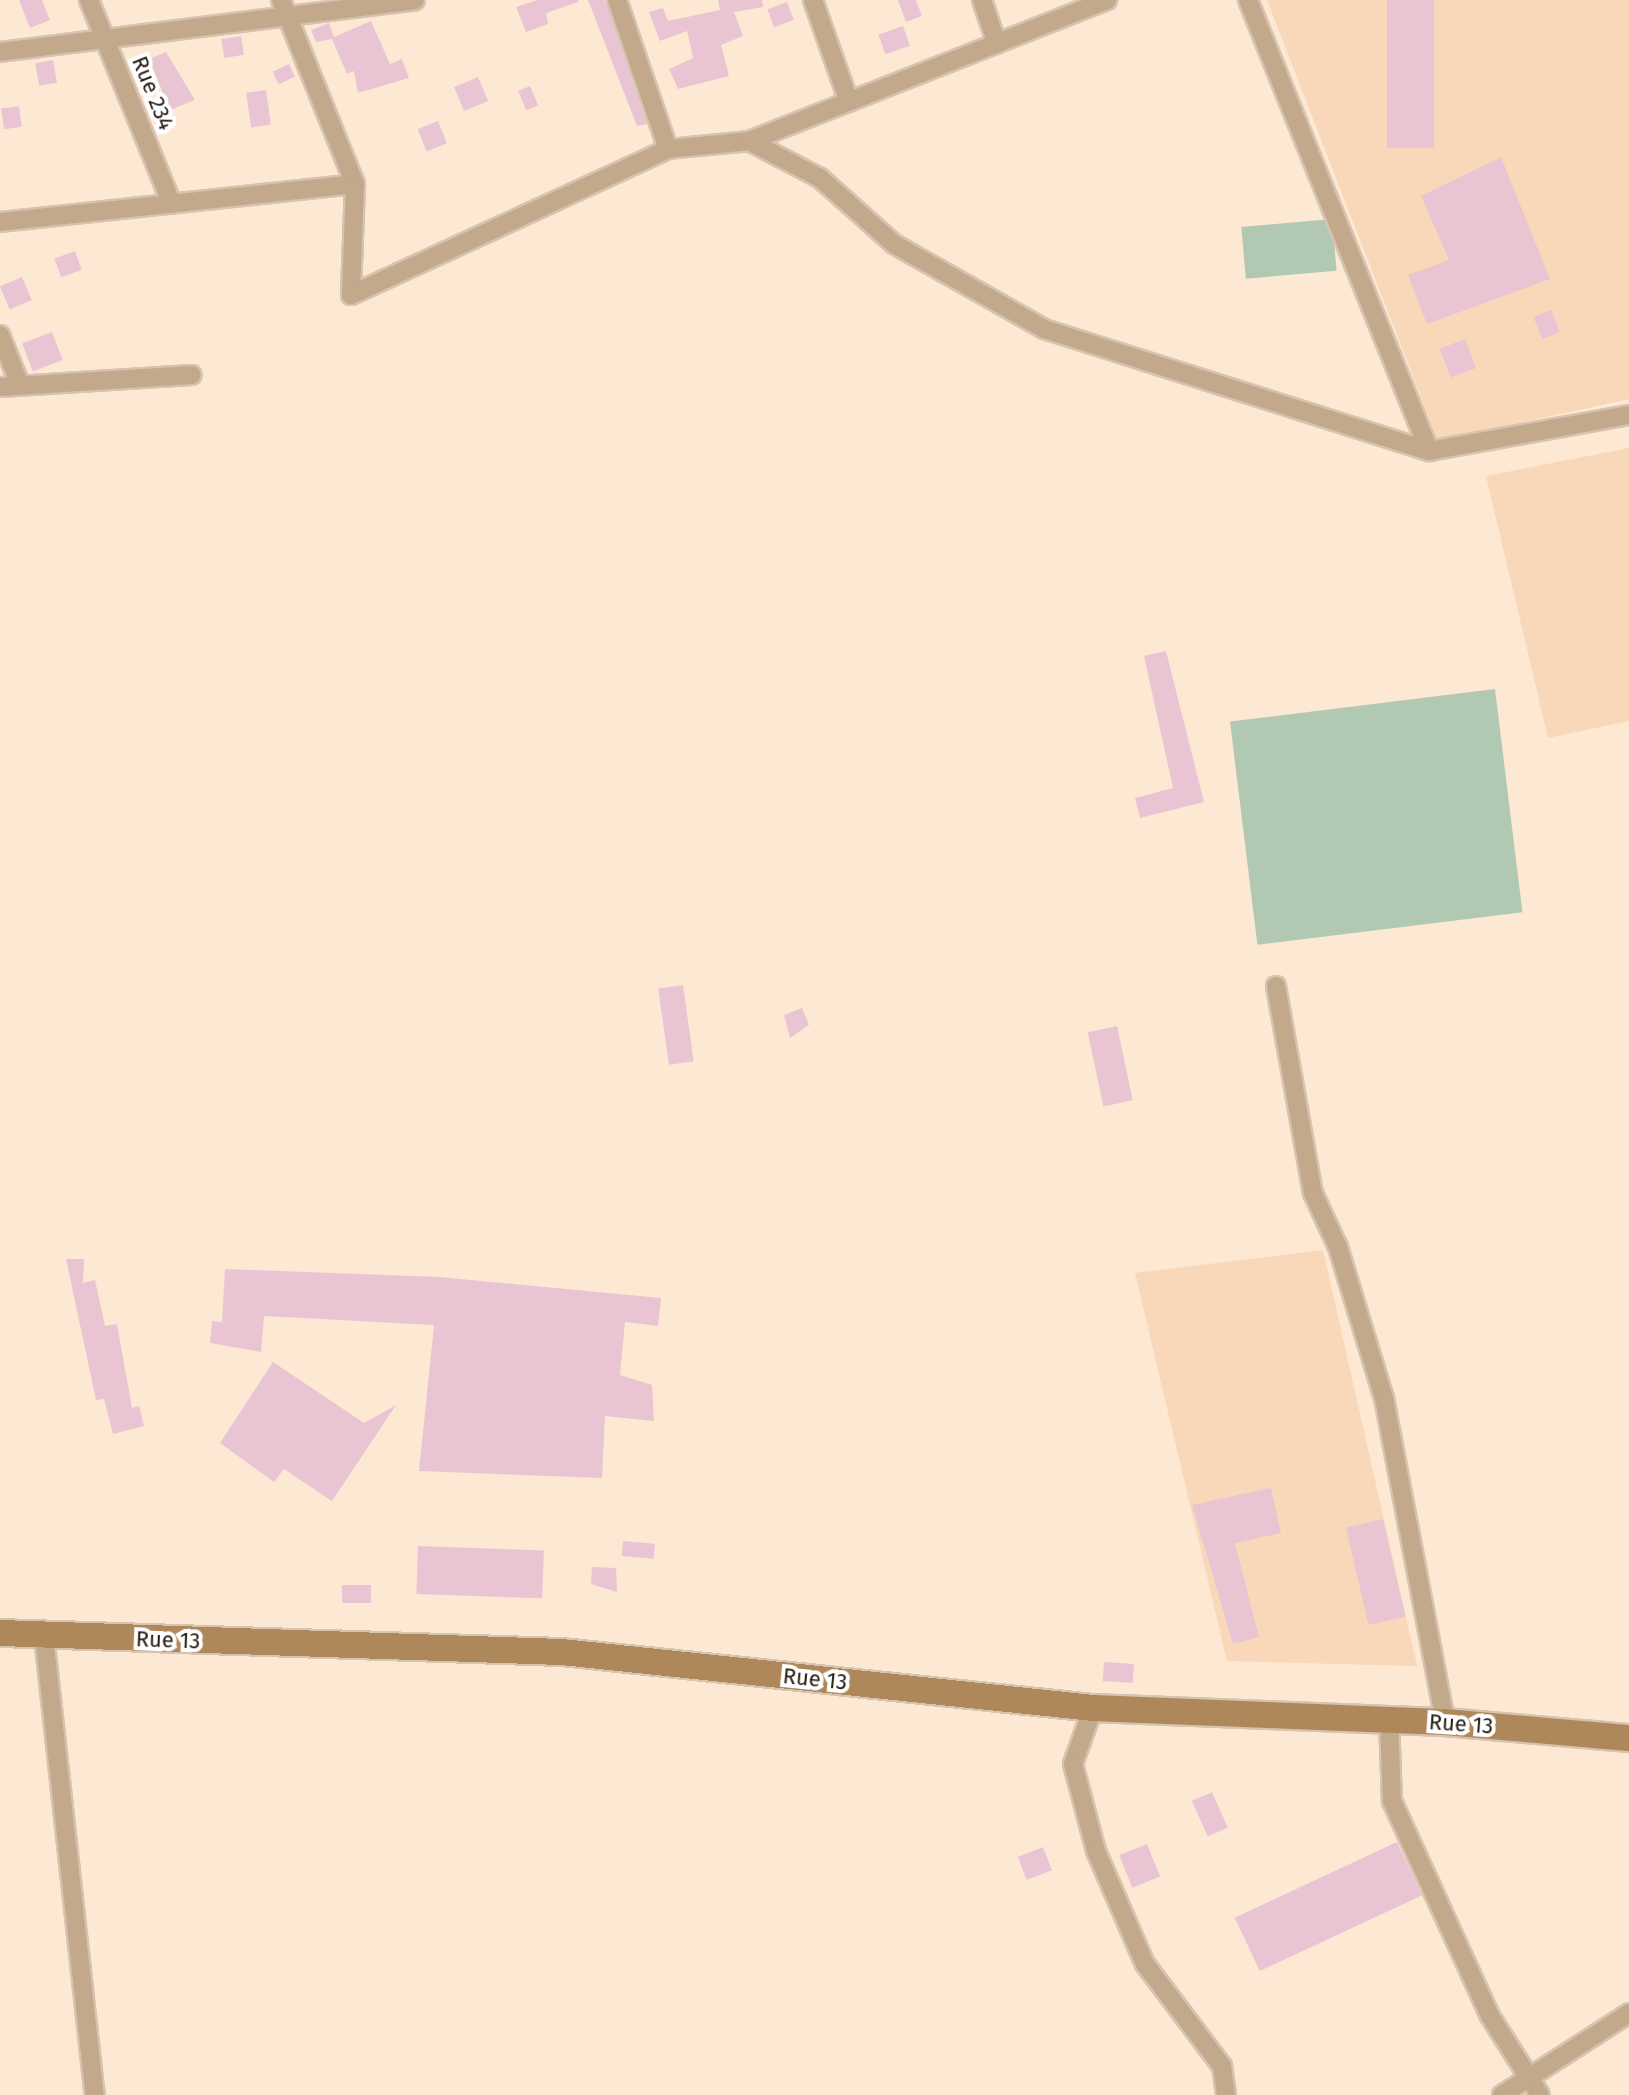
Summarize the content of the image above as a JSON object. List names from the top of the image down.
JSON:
{
  "streets": {
    "street": ["Rue 234", "Rue 13"]
  }
}
